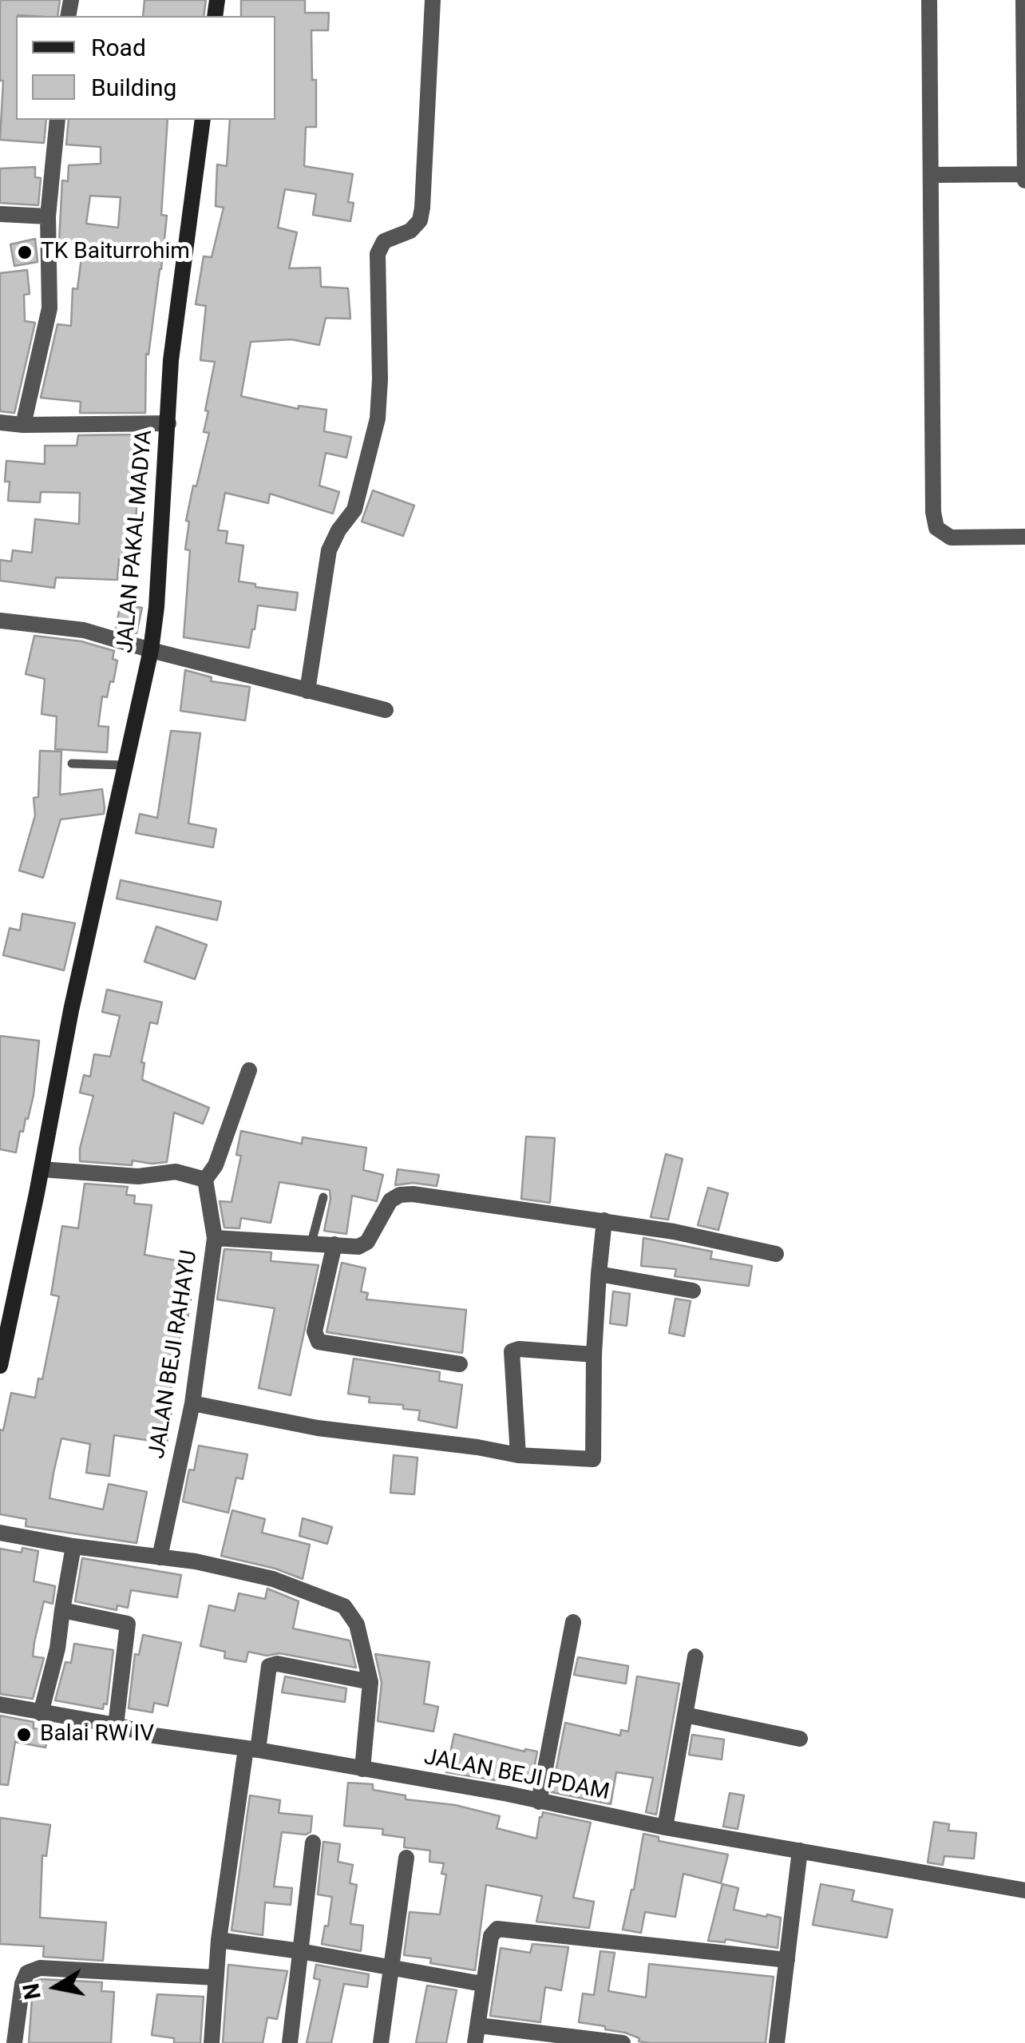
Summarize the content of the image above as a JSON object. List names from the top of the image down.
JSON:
{
  "streets": {
    "street": ["JALAN PAKAL MADYA", "JALAN BEJI RAHAYU", "JALAN BEJI PDAM"]
  },
  "places": ["TK Baiturrohim", "Balai RW IV"],
  "legend": ["Road", "Building"],
  "north": "left"
}
